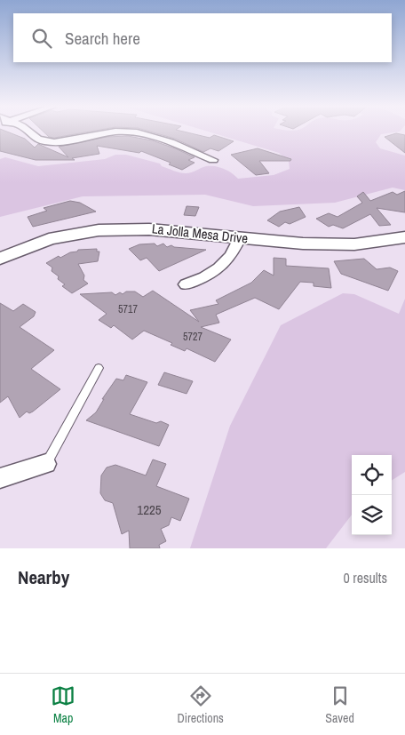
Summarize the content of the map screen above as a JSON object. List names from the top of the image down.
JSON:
{
  "streets": {
    "street": ["La Jolla Mesa Drive"]
  },
  "house_numbers": ["5717", "5727", "1225"],
  "page": {
    "search": "Search here",
    "heading": ["Nearby", "0 results"],
    "nav": ["Map", "Directions", "Saved"]
  }
}
